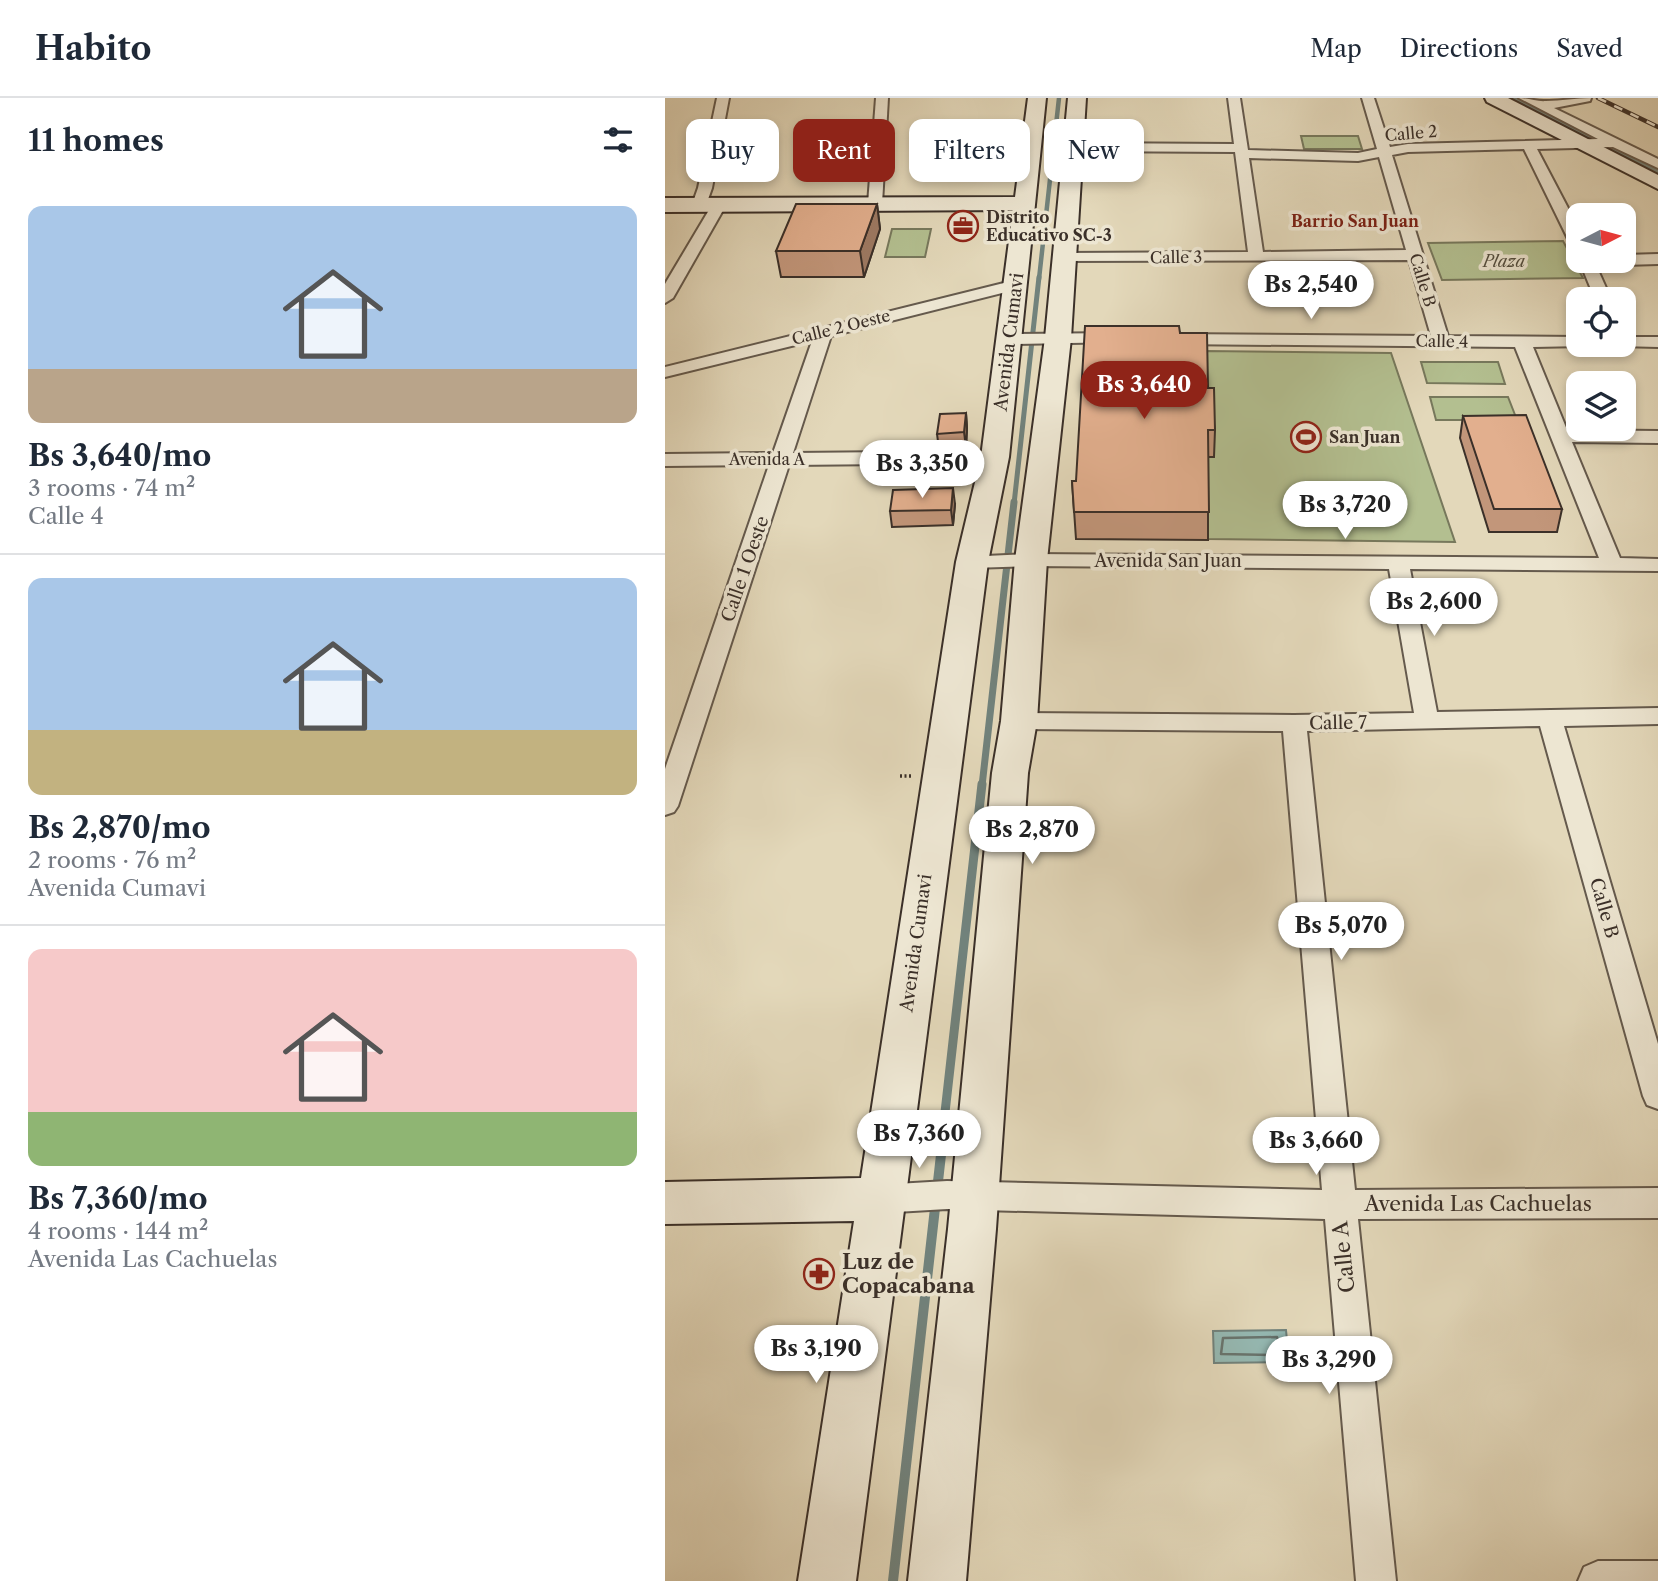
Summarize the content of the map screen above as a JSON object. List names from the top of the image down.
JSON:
{
  "streets": {
    "main road": ["Avenida Cumavi"],
    "street": [
      "Calle 2",
      "Calle 3",
      "Calle B",
      "Calle 2 Oeste",
      "Calle 4",
      "Avenida A",
      "Avenida San Juan",
      "Calle 1 Oeste",
      "Calle 7",
      "Avenida Las Cachuelas",
      "Calle A"
    ]
  },
  "crossings": [
    ["Calle 2", "Calle B"],
    ["Calle 3", "Calle B"],
    ["Calle 3", "Avenida Cumavi"],
    ["Calle B", "Calle 4"],
    ["Calle B", "Calle 7"],
    ["Calle 2 Oeste", "Avenida Cumavi"],
    ["Calle 2 Oeste", "Calle 1 Oeste"],
    ["Calle 4", "Avenida Cumavi"],
    ["Avenida Cumavi", "Avenida A"],
    ["Avenida Cumavi", "Avenida San Juan"],
    ["Avenida Cumavi", "Calle 7"],
    ["Avenida Cumavi", "Avenida Las Cachuelas"],
    ["Avenida A", "Calle 1 Oeste"],
    ["Calle 7", "Calle A"],
    ["Avenida Las Cachuelas", "Calle A"]
  ],
  "districts": ["Barrio San Juan"],
  "parks": ["Plaza"],
  "places": {
    "office": ["Distrito Educativo SC-3"],
    "sports": ["San Juan"],
    "pharmacy": ["Luz de Copacabana"]
  },
  "north": "right",
  "page": {
    "header": "Habito",
    "nav": ["Map", "Directions", "Saved"],
    "heading": "11 homes",
    "chip": [
      "Buy",
      "Rent",
      "Filters",
      "New"
    ],
    "list": [
      {
        "name": "Bs 3,640/mo",
        "note": "3 rooms · 74 m² · Calle 4"
      },
      {
        "name": "Bs 2,870/mo",
        "note": "2 rooms · 76 m² · Avenida Cumavi"
      },
      {
        "name": "Bs 7,360/mo",
        "note": "4 rooms · 144 m² · Avenida Las Cachuelas"
      }
    ],
    "price": [
      "Bs 2,540",
      "Bs 3,640",
      "Bs 3,350",
      "Bs 3,720",
      "Bs 2,600",
      "Bs 2,870",
      "Bs 5,070",
      "Bs 7,360",
      "Bs 3,660",
      "Bs 3,190",
      "Bs 3,290"
    ]
  }
}
